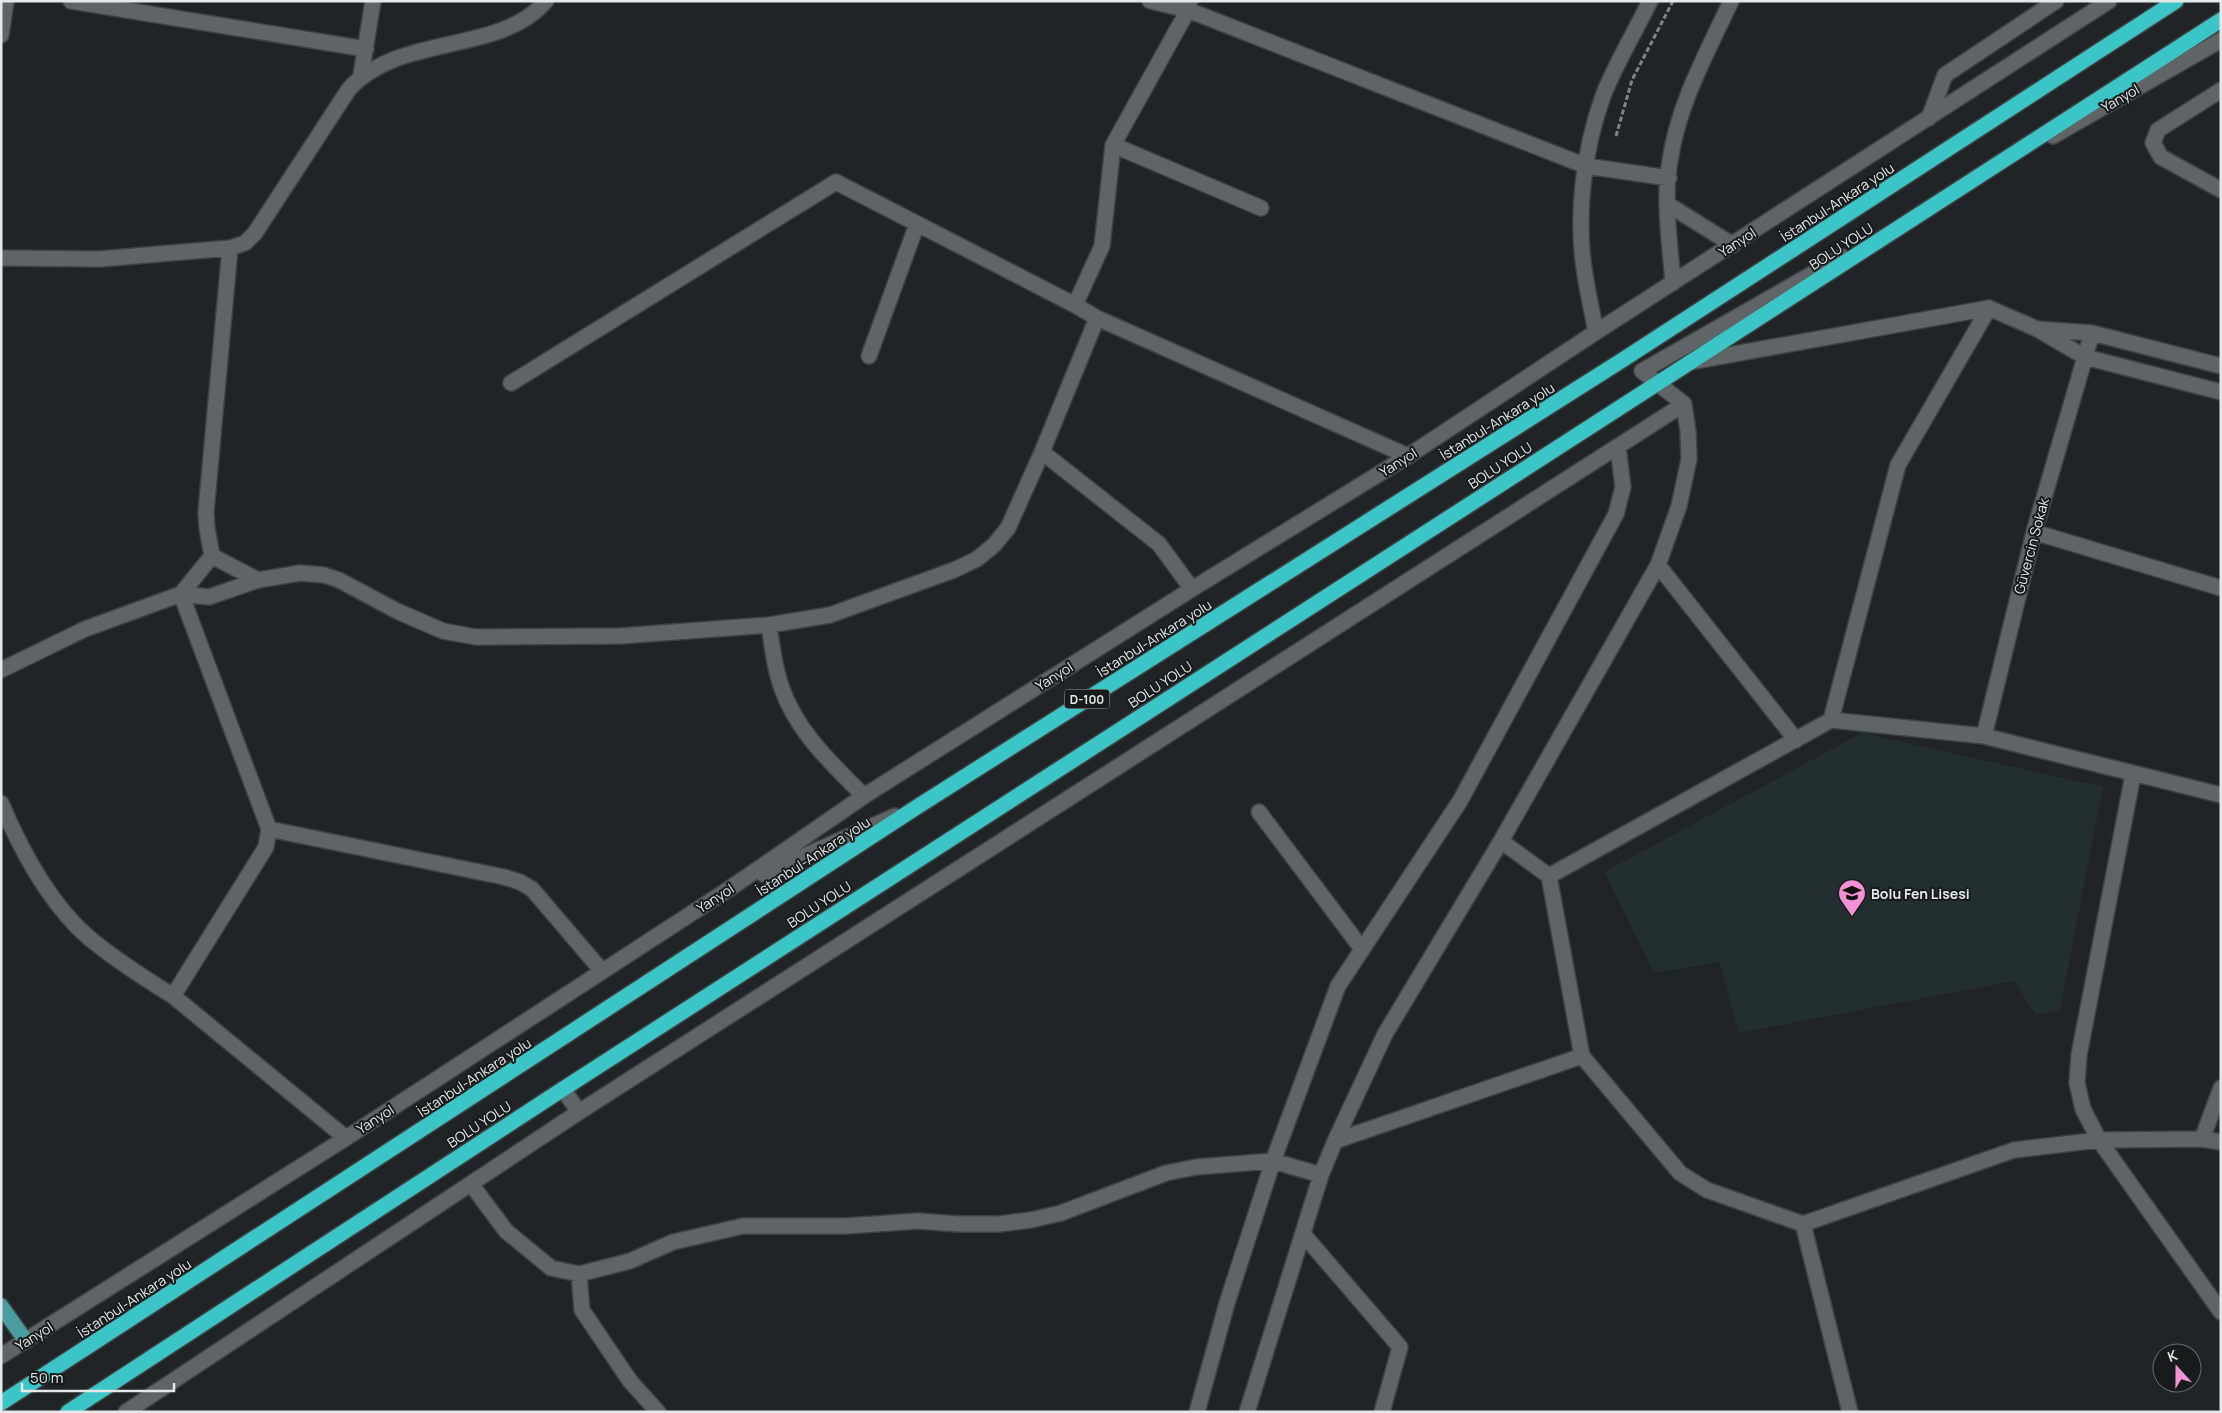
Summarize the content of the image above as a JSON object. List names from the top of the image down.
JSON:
{
  "streets": {
    "highway": ["İstanbul-Ankara yolu", "BOLU YOLU", "D-100"],
    "street": ["Yanyol", "Güvercin Sokak"]
  },
  "places": {
    "school or university": ["Bolu Fen Lisesi"]
  },
  "scale_bar": "50 m",
  "north": "top"
}
